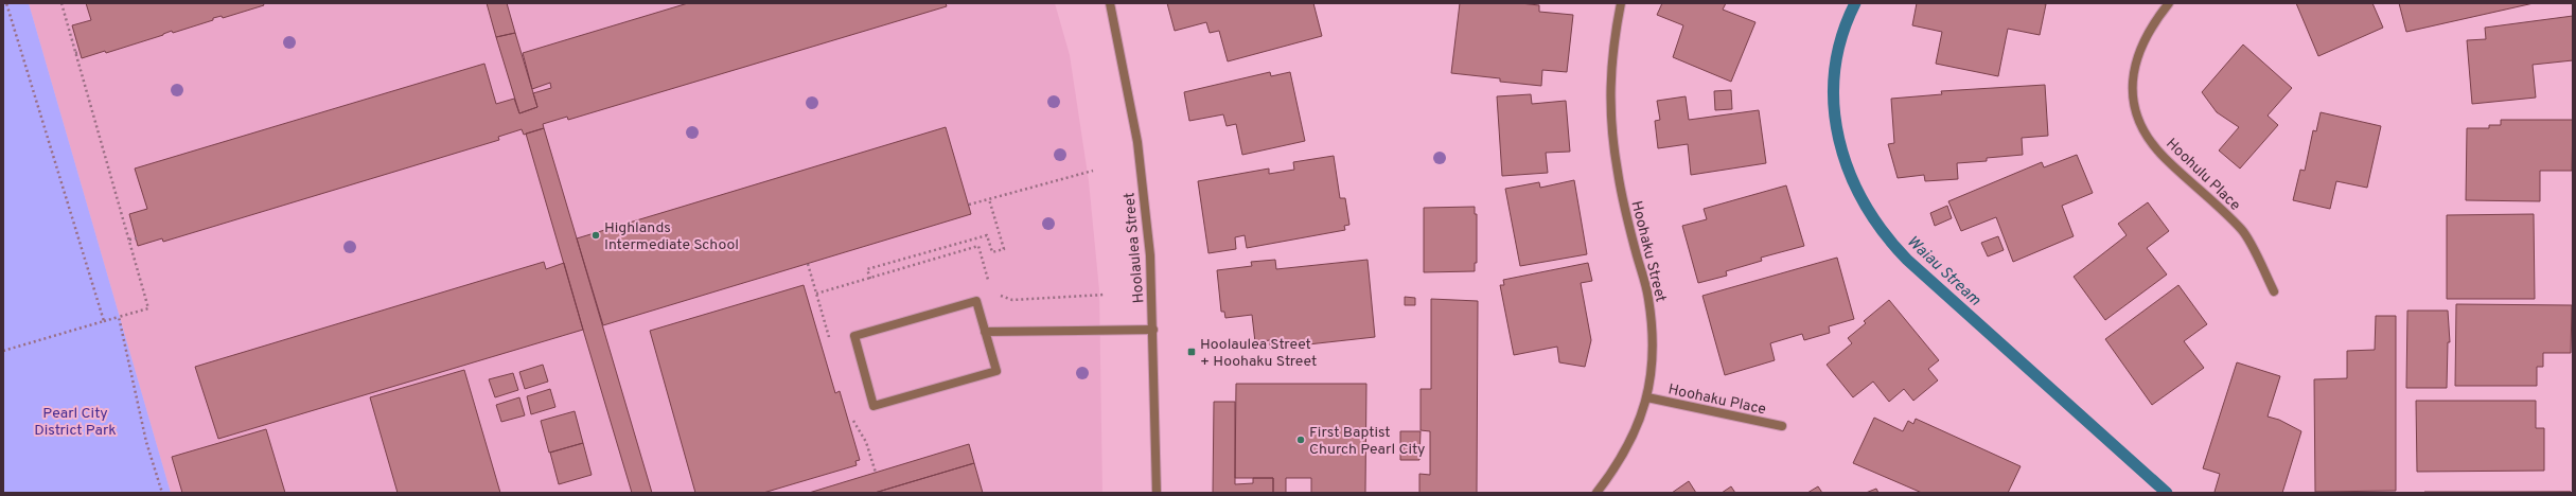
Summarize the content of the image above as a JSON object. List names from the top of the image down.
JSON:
{
  "streets": {
    "street": [
      "Hoohulu Place",
      "Hoolaulea Street",
      "Hoohaku Street",
      "Hoohaku Place"
    ]
  },
  "crossings": [
    ["Hoohaku Street", "Hoohaku Place"]
  ],
  "water": ["Waiau Stream"],
  "parks": ["Pearl City District Park"],
  "places": {
    "other": ["Highlands Intermediate School", "First Baptist Church Pearl City"],
    "transit": ["Hoolaulea Street + Hoohaku Street"]
  }
}
